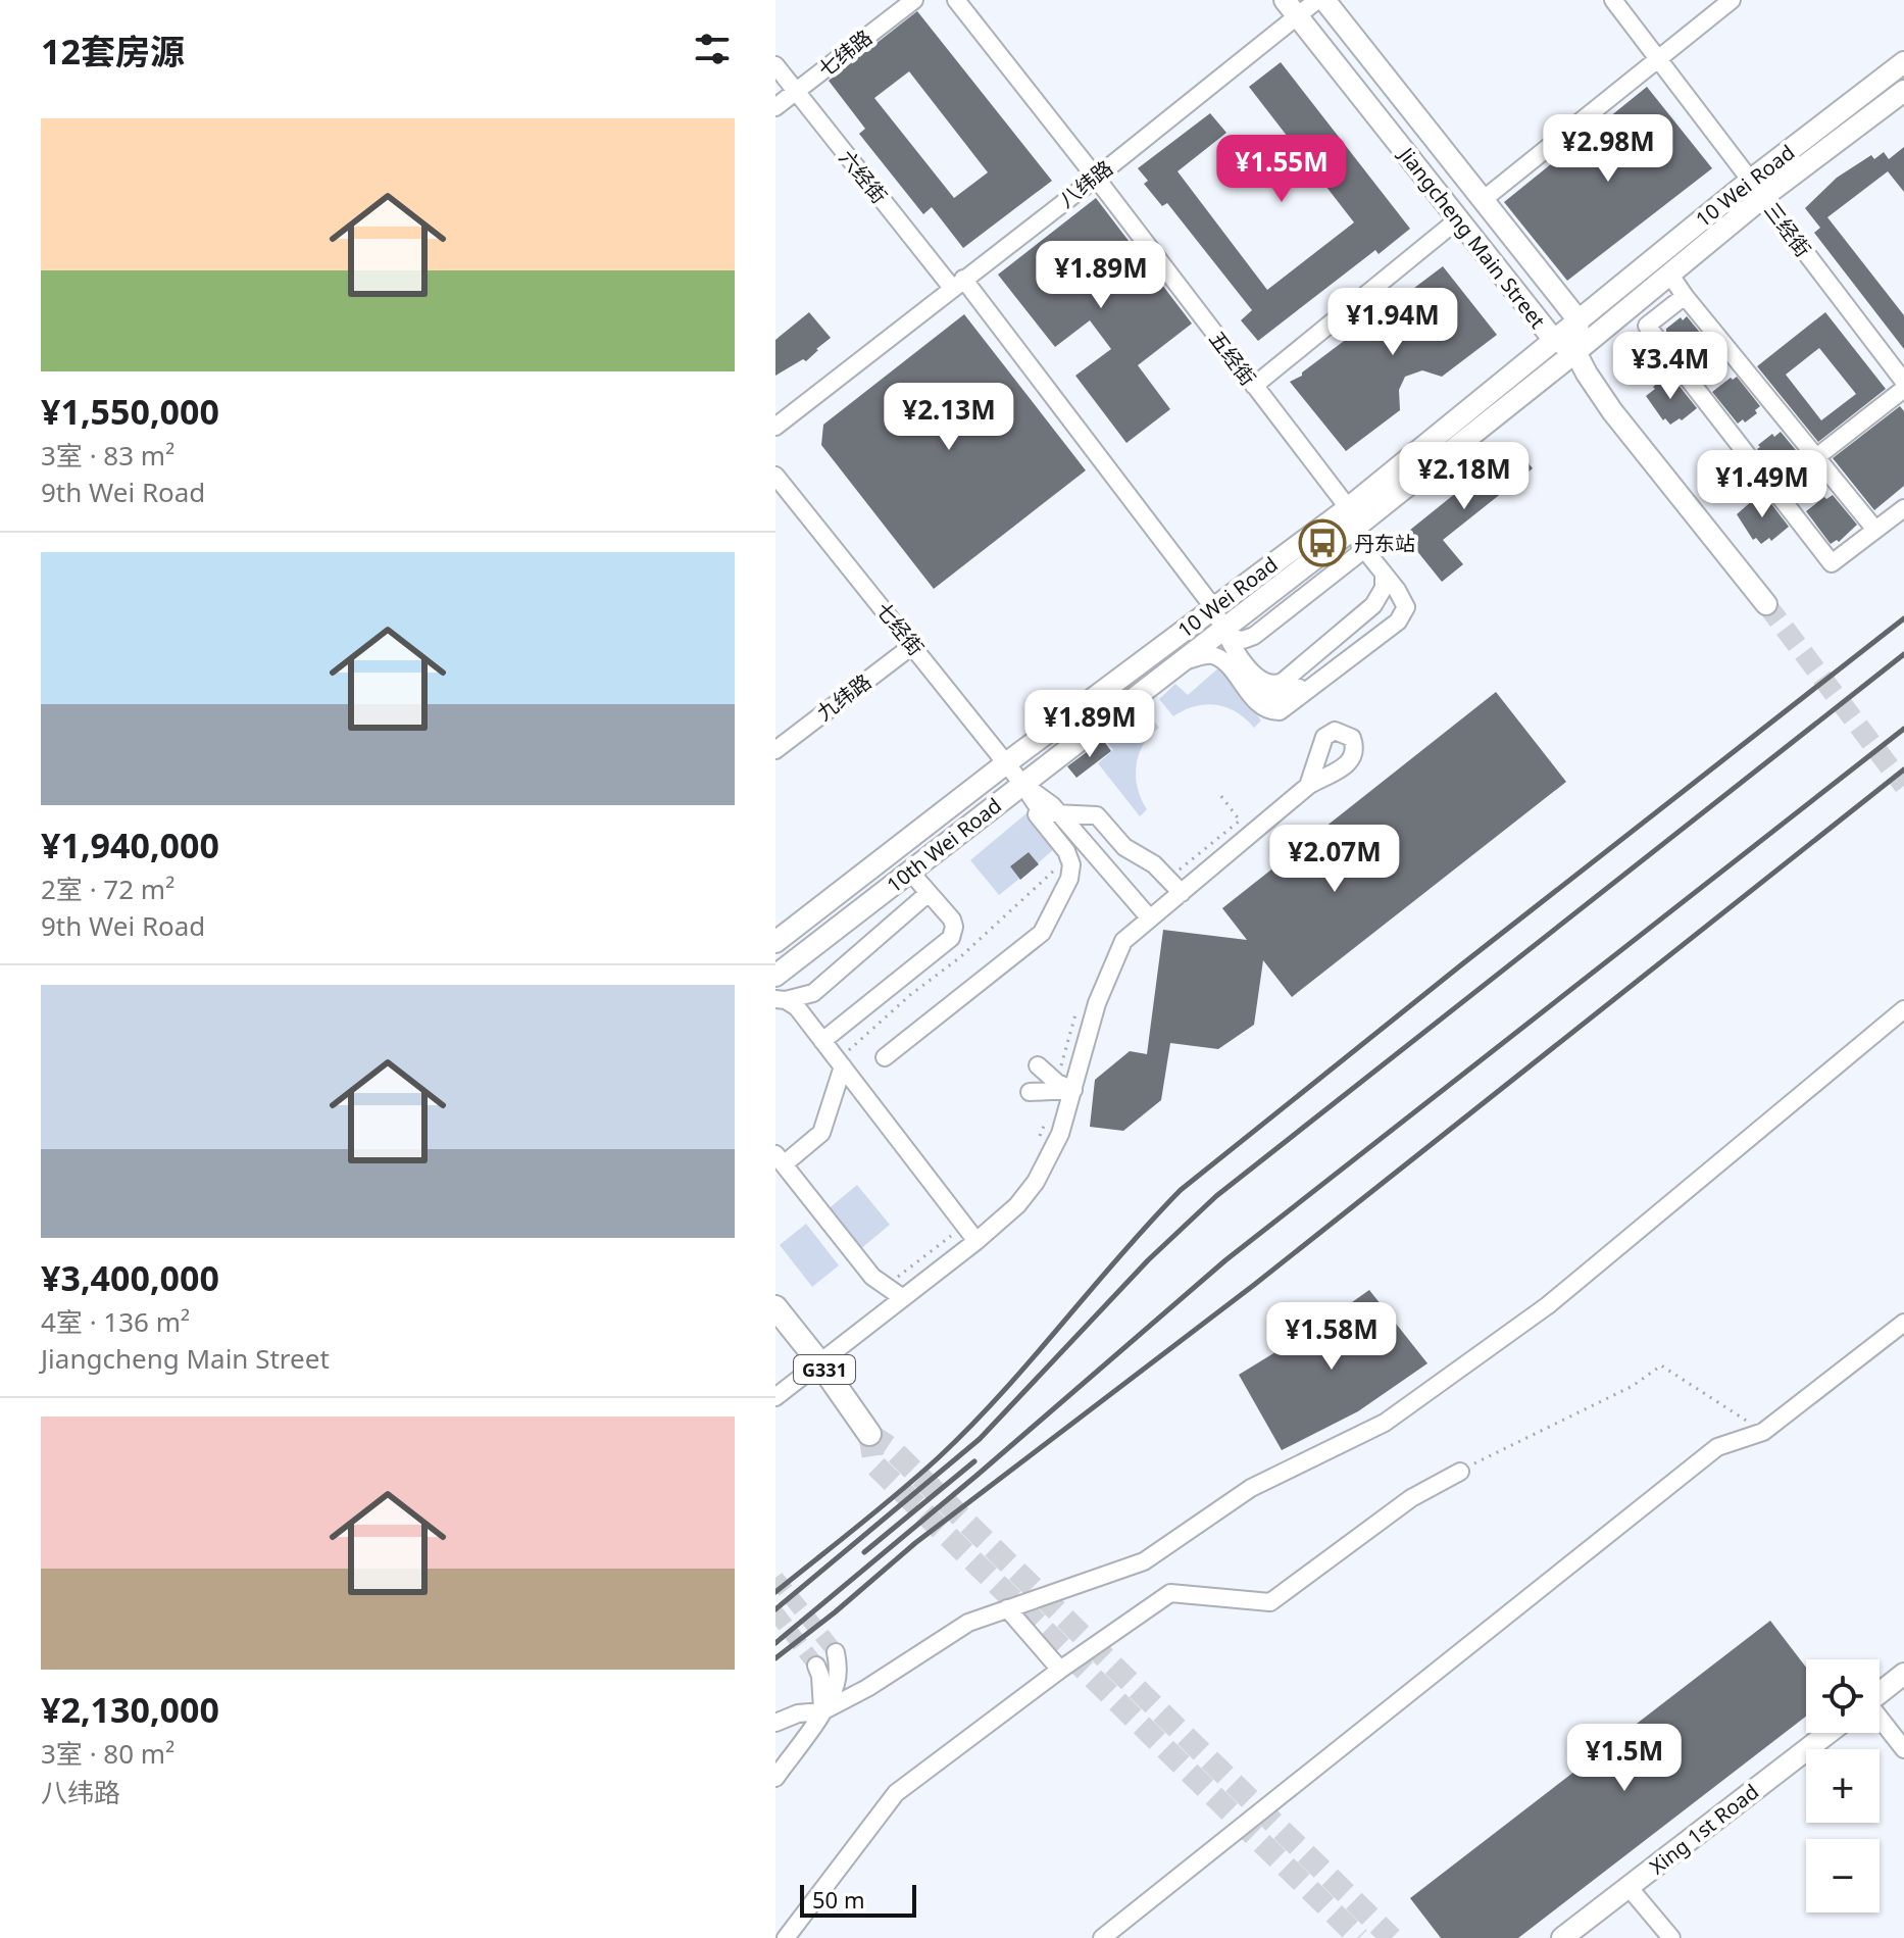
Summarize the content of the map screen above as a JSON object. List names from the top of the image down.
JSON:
{
  "streets": {
    "highway": ["G331"],
    "main road": [
      "10 Wei Road",
      "Jiangcheng Main Street",
      "10th Wei Road",
      "Xing 1st Road"
    ],
    "street": [
      "七纬路",
      "六经街",
      "八纬路",
      "三经街",
      "五经街",
      "七经街",
      "九纬路"
    ]
  },
  "crossings": [
    ["七纬路", "六经街"],
    ["六经街", "八纬路"],
    ["六经街", "10 Wei Road"],
    ["六经街", "10th Wei Road"],
    ["八纬路", "Jiangcheng Main Street"],
    ["八纬路", "五经街"],
    ["10 Wei Road", "三经街"],
    ["10 Wei Road", "Jiangcheng Main Street"],
    ["10 Wei Road", "五经街"],
    ["10 Wei Road", "七经街"],
    ["10 Wei Road", "10th Wei Road"],
    ["Jiangcheng Main Street", "10th Wei Road"],
    ["五经街", "10th Wei Road"],
    ["七经街", "九纬路"],
    ["七经街", "10th Wei Road"]
  ],
  "places": {
    "bus stop": ["丹东站"]
  },
  "scale_bar": "50 m",
  "page": {
    "heading": "12套房源",
    "list": [
      {
        "name": "¥1,550,000",
        "note": "3室 · 83 m² · 9th Wei Road"
      },
      {
        "name": "¥1,940,000",
        "note": "2室 · 72 m² · 9th Wei Road"
      },
      {
        "name": "¥3,400,000",
        "note": "4室 · 136 m² · Jiangcheng Main Street"
      },
      {
        "name": "¥2,130,000",
        "note": "3室 · 80 m² · 八纬路"
      }
    ],
    "price": [
      "¥2.98M",
      "¥1.55M",
      "¥1.89M",
      "¥1.94M",
      "¥3.4M",
      "¥2.13M",
      "¥2.18M",
      "¥1.49M",
      "¥1.89M",
      "¥2.07M",
      "¥1.58M",
      "¥1.5M"
    ],
    "map_buttons": ["+", "−"],
    "scale": "50 m"
  }
}
